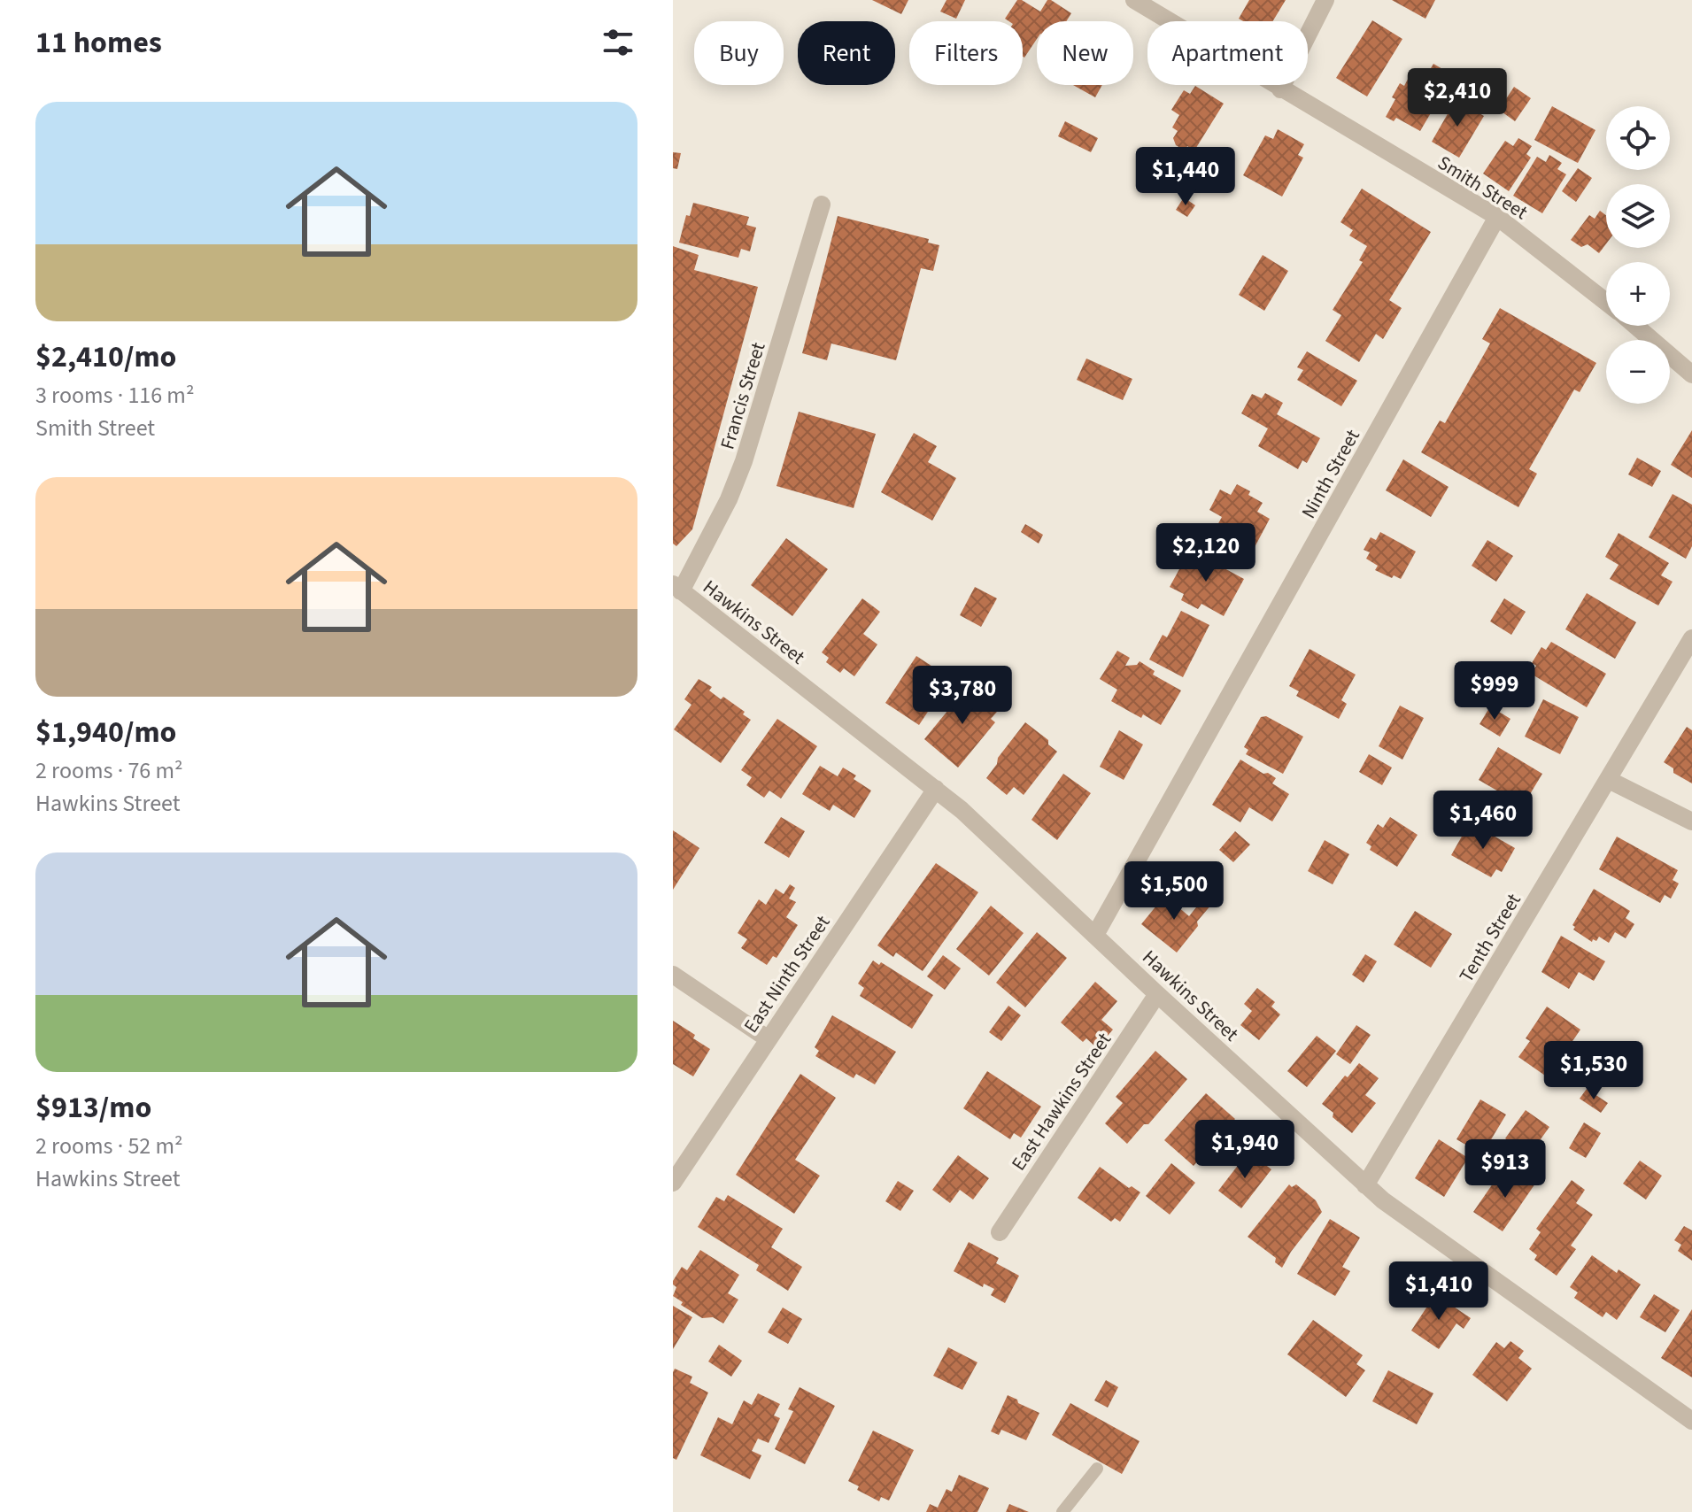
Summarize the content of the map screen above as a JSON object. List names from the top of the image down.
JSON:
{
  "streets": {
    "street": [
      "Smith Street",
      "Francis Street",
      "Ninth Street",
      "Hawkins Street",
      "Tenth Street",
      "East Ninth Street",
      "East Hawkins Street"
    ]
  },
  "crossings": [
    ["Smith Street", "Ninth Street"],
    ["Francis Street", "Hawkins Street"],
    ["Ninth Street", "Hawkins Street"],
    ["Hawkins Street", "Tenth Street"],
    ["Hawkins Street", "East Ninth Street"],
    ["Hawkins Street", "East Hawkins Street"]
  ],
  "page": {
    "heading": "11 homes",
    "chip": [
      "Buy",
      "Rent",
      "Filters",
      "New",
      "Apartment"
    ],
    "price": [
      "$2,410",
      "$1,440",
      "$2,120",
      "$999",
      "$3,780",
      "$1,460",
      "$1,500",
      "$1,530",
      "$1,940",
      "$913",
      "$1,410"
    ],
    "list": [
      {
        "name": "$2,410/mo",
        "note": "3 rooms · 116 m² · Smith Street"
      },
      {
        "name": "$1,940/mo",
        "note": "2 rooms · 76 m² · Hawkins Street"
      },
      {
        "name": "$913/mo",
        "note": "2 rooms · 52 m² · Hawkins Street"
      }
    ],
    "map_buttons": ["+", "−"]
  }
}
